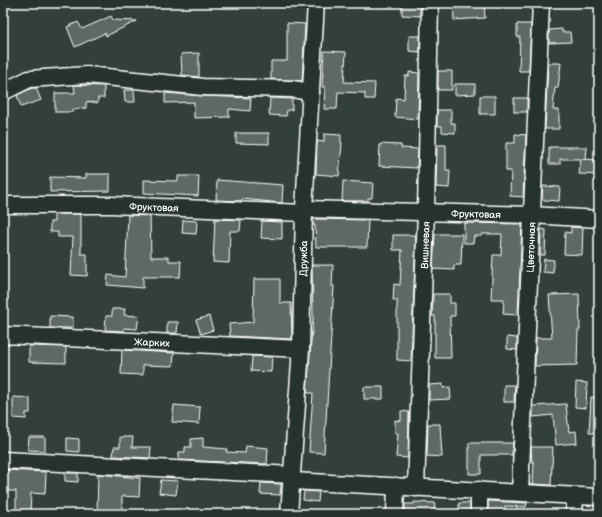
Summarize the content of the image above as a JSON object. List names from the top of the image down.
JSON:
{
  "streets": {
    "street": [
      "Фруктовая",
      "Вишневая",
      "Цветочная",
      "Дружба",
      "Жарких"
    ]
  },
  "crossings": [
    ["Фруктовая", "Вишневая"],
    ["Фруктовая", "Цветочная"],
    ["Фруктовая", "Дружба"],
    ["Дружба", "Жарких"]
  ]
}
